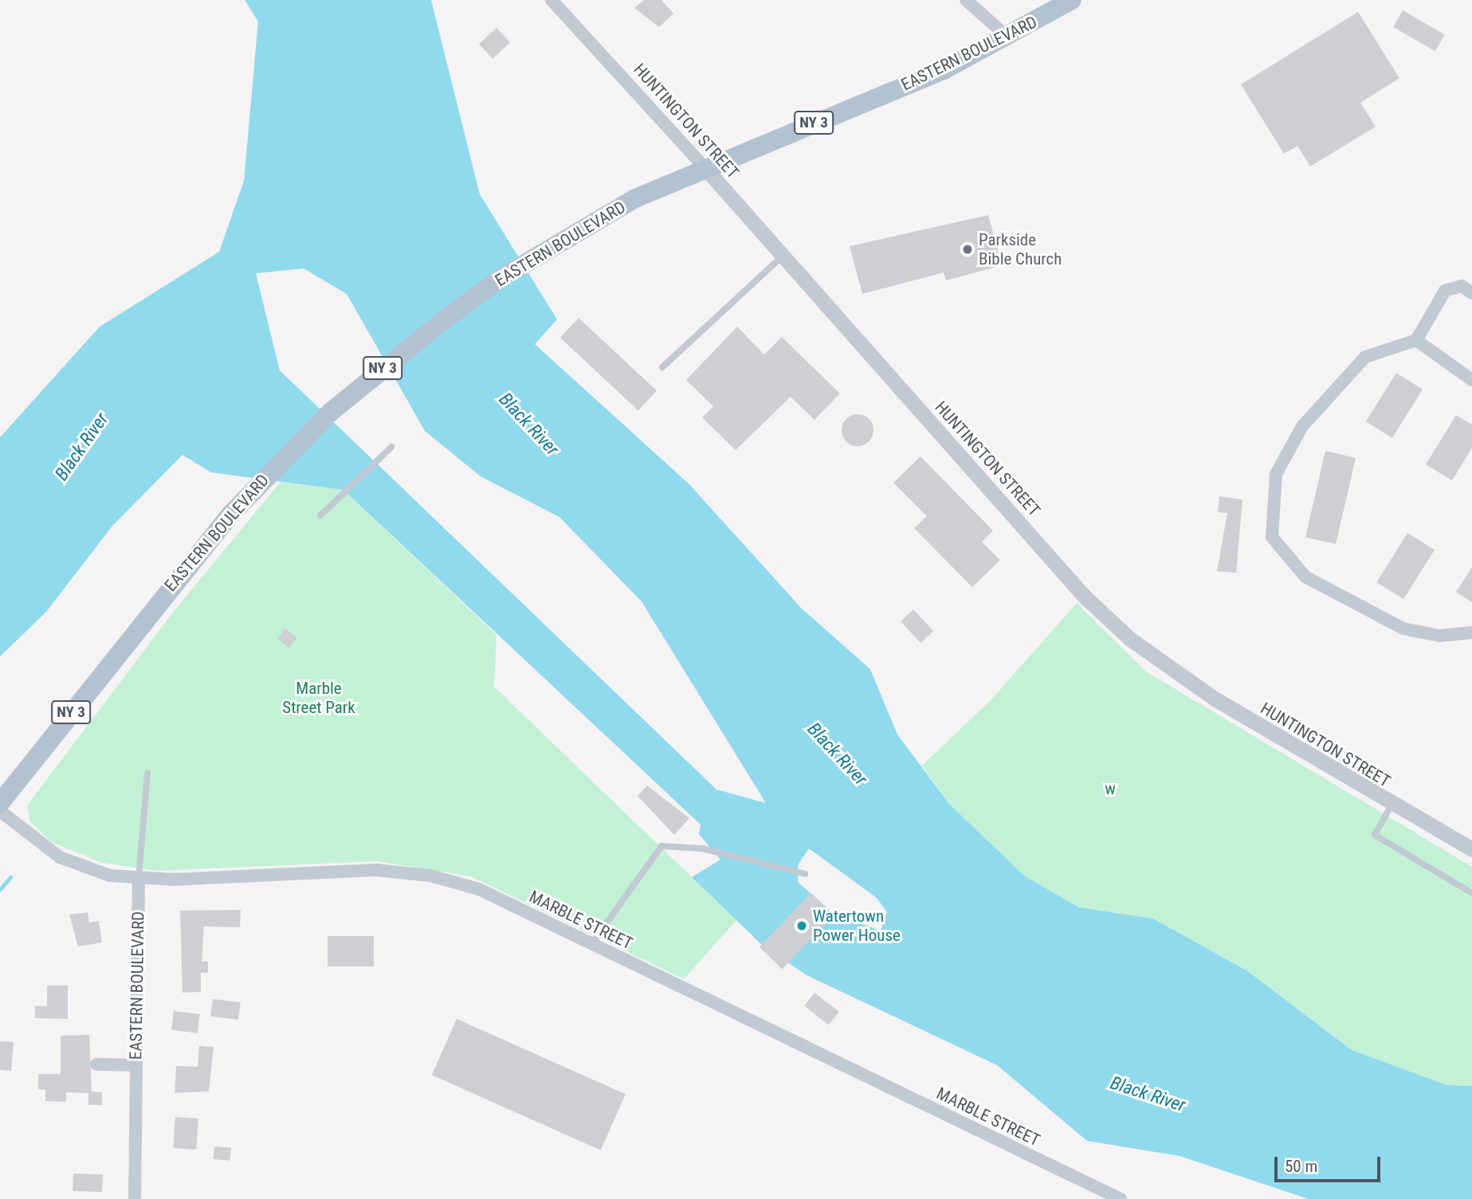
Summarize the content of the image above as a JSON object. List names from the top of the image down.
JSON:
{
  "streets": {
    "main road": ["EASTERN BOULEVARD", "NY 3"],
    "street": ["HUNTINGTON STREET", "MARBLE STREET"]
  },
  "crossings": [
    ["EASTERN BOULEVARD", "HUNTINGTON STREET"],
    ["EASTERN BOULEVARD", "MARBLE STREET"]
  ],
  "water": ["Black River"],
  "parks": ["Marble Street Park", "w"],
  "places": ["Parkside Bible Church", "Watertown Power House"],
  "scale_bar": "50 m"
}
